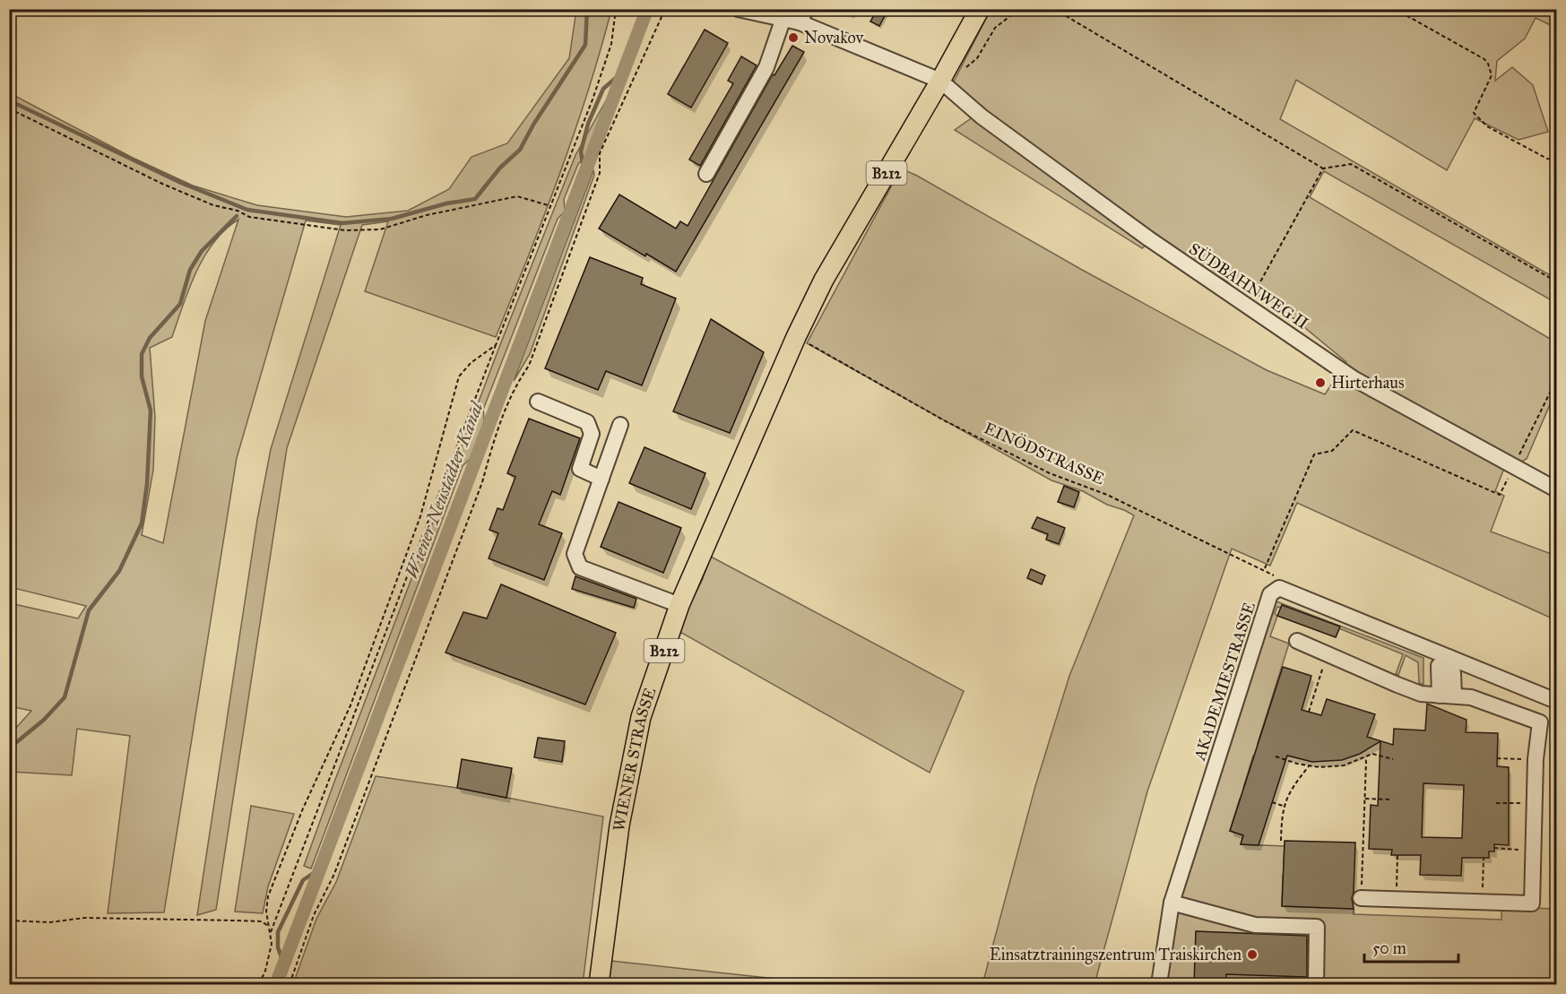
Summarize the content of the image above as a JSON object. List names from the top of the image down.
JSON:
{
  "streets": {
    "main road": ["B212", "WIENER STRASSE"],
    "street": ["SÜDBAHNWEG II", "AKADEMIESTRASSE"],
    "path": ["EINÖDSTRASSE"]
  },
  "crossings": [
    ["B212", "SÜDBAHNWEG II"],
    ["B212", "EINÖDSTRASSE"],
    ["B212", "WIENER STRASSE"],
    ["EINÖDSTRASSE", "AKADEMIESTRASSE"],
    ["EINÖDSTRASSE", "WIENER STRASSE"]
  ],
  "water": ["Wiener Neustädter Kanal"],
  "places": ["Novakov", "Hirterhaus", "Einsatztrainingszentrum Traiskirchen"],
  "scale_bar": "50 m"
}
